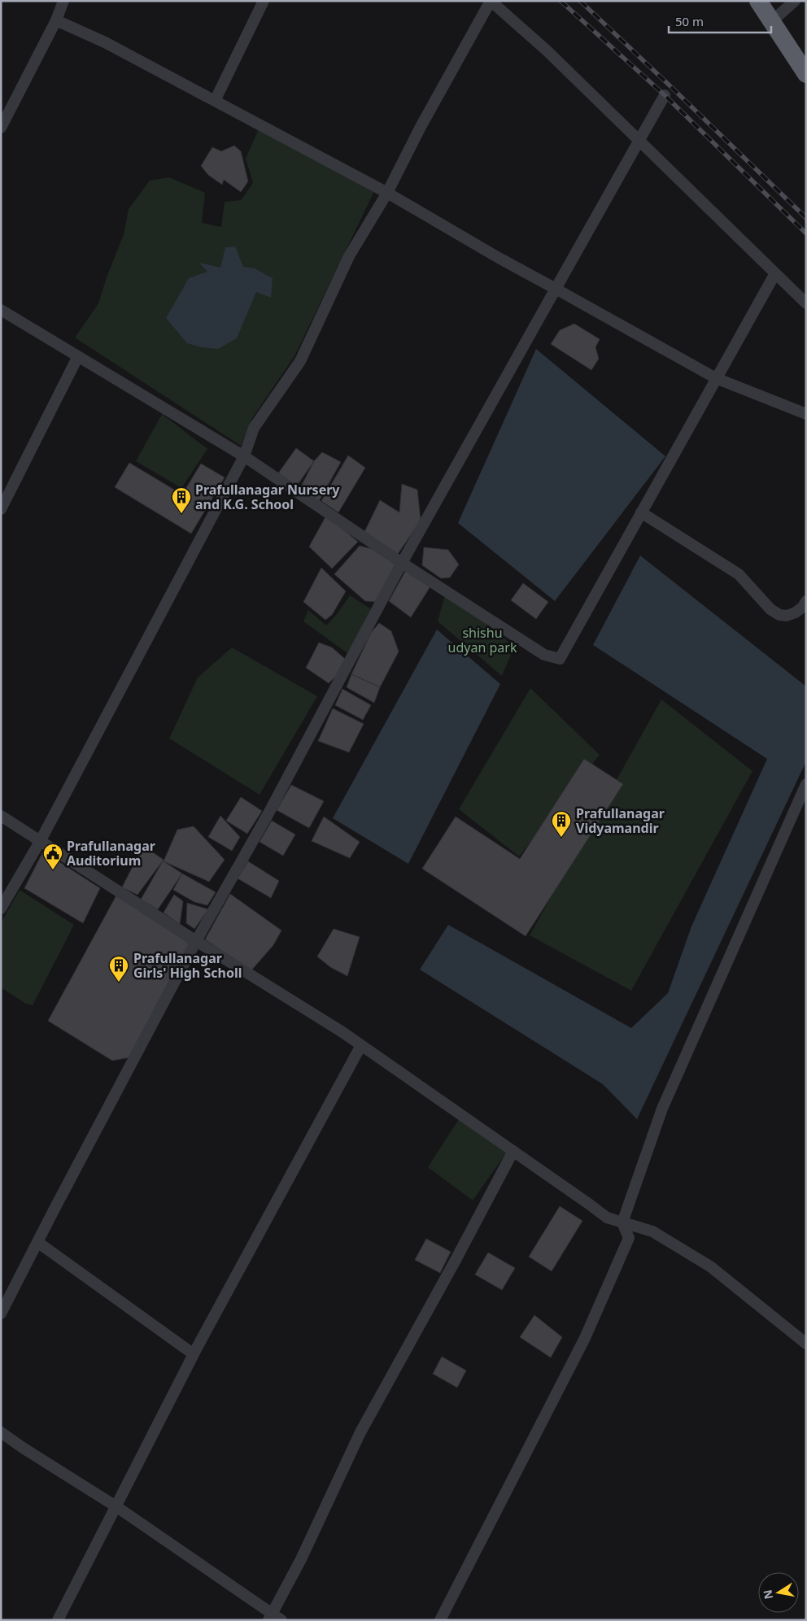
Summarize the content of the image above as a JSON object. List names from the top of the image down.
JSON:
{
  "parks": ["shishu udyan park"],
  "places": {
    "building": ["Prafullanagar Nursery and K.G. School", "Prafullanagar Vidyamandir", "Prafullanagar Girls' High Scholl"],
    "public building": ["Prafullanagar Auditorium"]
  },
  "scale_bar": "50 m",
  "north": "left"
}
